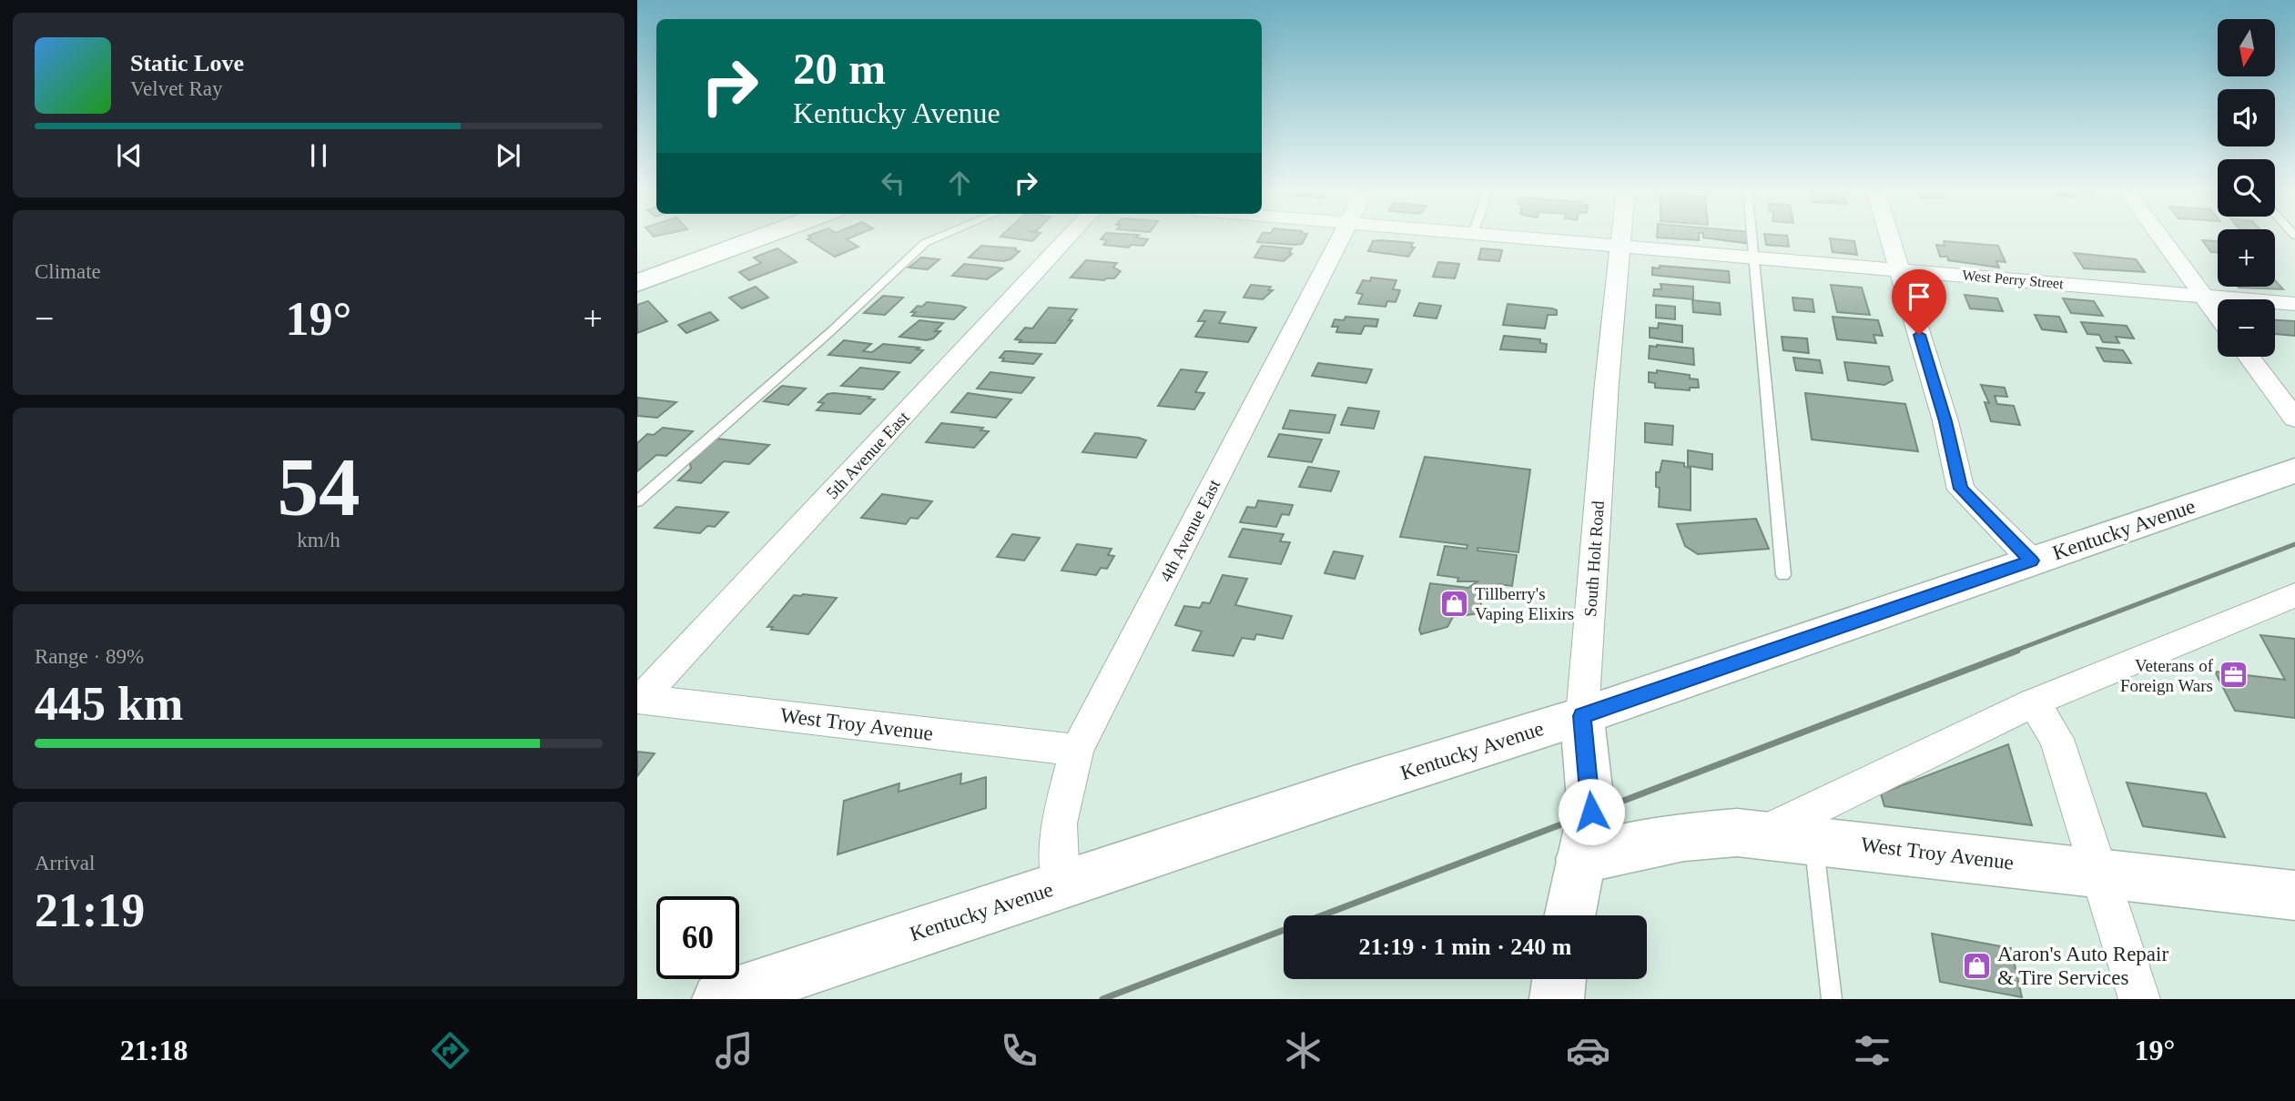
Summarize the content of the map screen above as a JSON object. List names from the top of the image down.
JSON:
{
  "streets": {
    "main road": ["Kentucky Avenue", "South Holt Road", "West Troy Avenue"],
    "street": ["West Perry Street", "5th Avenue East", "4th Avenue East"]
  },
  "crossings": [
    ["West Perry Street", "South Holt Road"],
    ["5th Avenue East", "West Troy Avenue"],
    ["Kentucky Avenue", "4th Avenue East"],
    ["Kentucky Avenue", "South Holt Road"],
    ["4th Avenue East", "West Troy Avenue"],
    ["South Holt Road", "West Troy Avenue"]
  ],
  "places": {
    "shop": ["Tillberry's Vaping Elixirs", "Aaron's Auto Repair & Tire Services"],
    "office": ["Veterans of Foreign Wars"]
  },
  "north": "bottom",
  "page": {
    "map_buttons": ["+", "−"],
    "turn": ["20 m", "Kentucky Avenue"],
    "song": ["Static Love", "Velvet Ray"],
    "tile": [
      "Climate",
      ["54", "km/h"],
      ["Range · 89%", "445 km"],
      ["Arrival", "21:19"]
    ],
    "heat": ["−", "19°", "+"],
    "limit": "60",
    "trip": "21:19 · 1 min · 240 m",
    "tabs": ["21:18", "19°"]
  }
}
